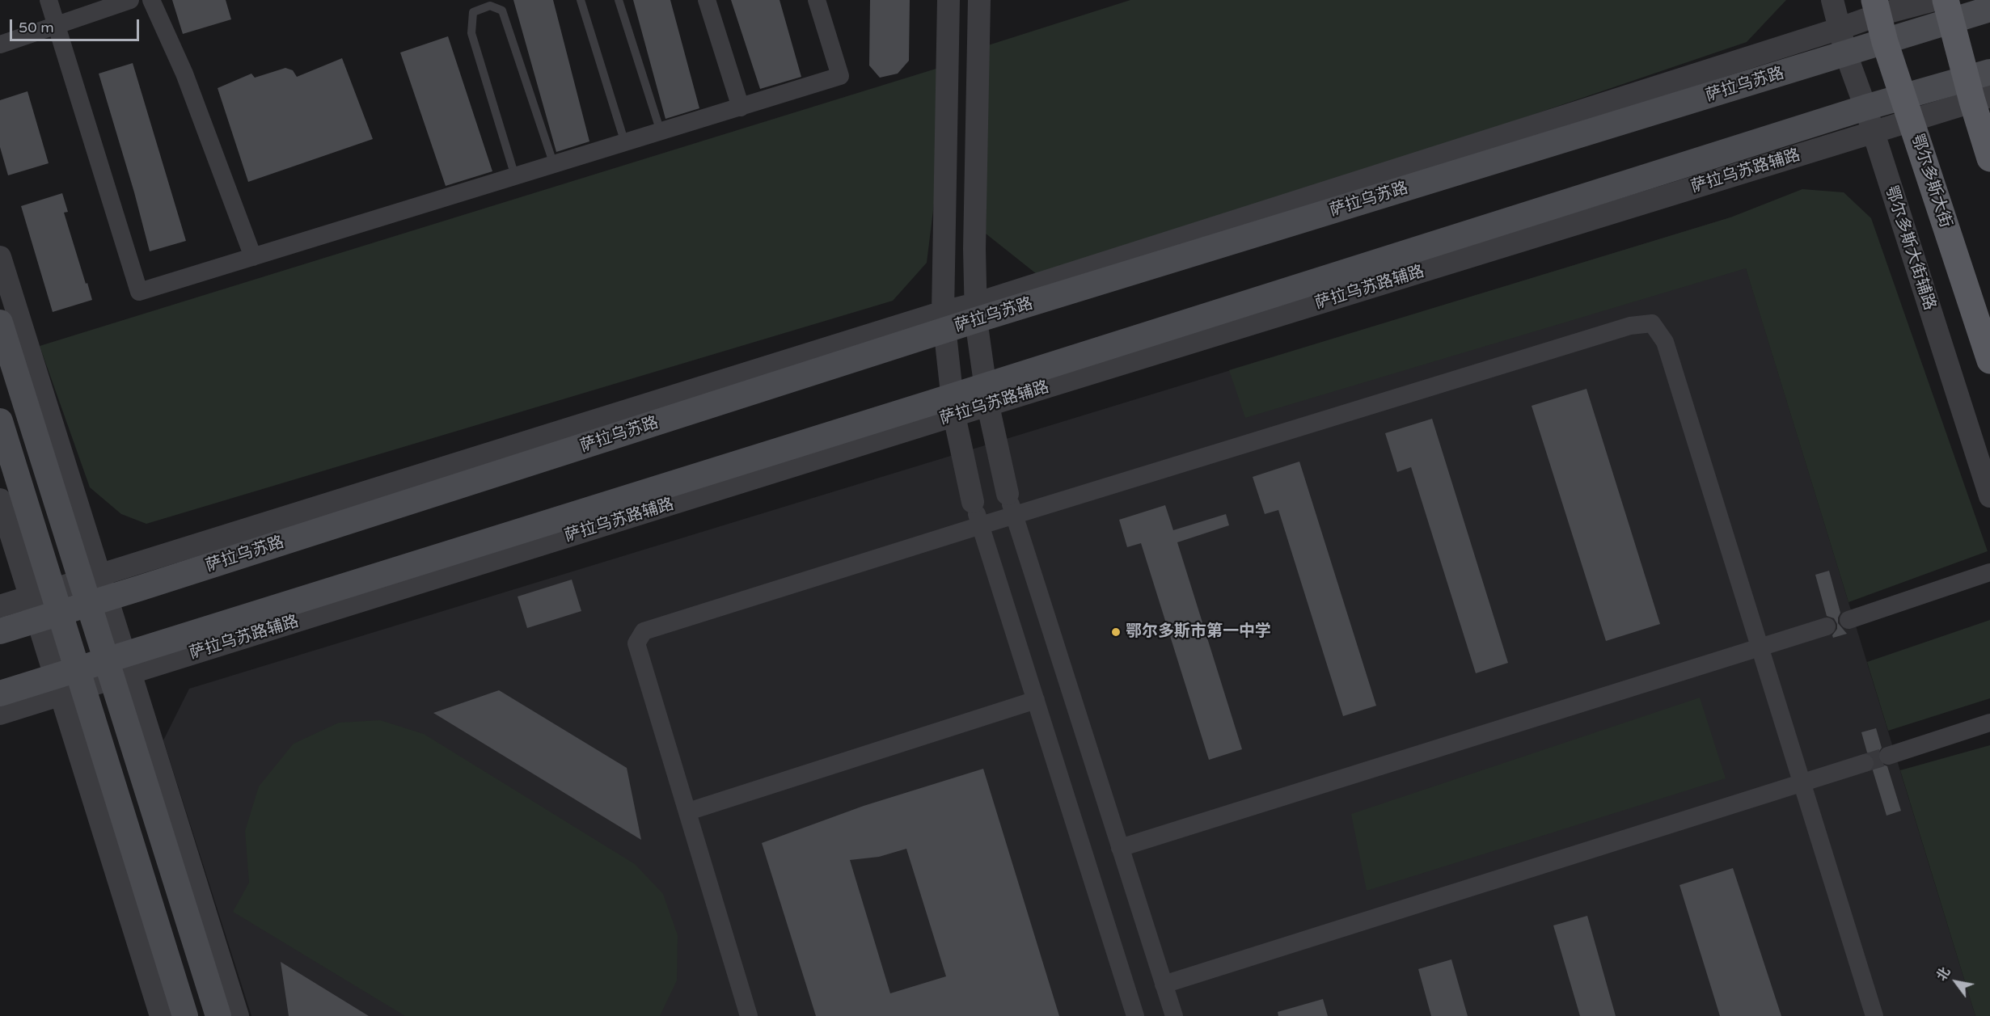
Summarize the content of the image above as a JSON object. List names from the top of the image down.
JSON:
{
  "streets": {
    "main road": ["萨拉乌苏路", "鄂尔多斯大街"],
    "street": ["萨拉乌苏路辅路", "鄂尔多斯大街辅路"]
  },
  "crossings": [
    ["萨拉乌苏路", "鄂尔多斯大街"],
    ["萨拉乌苏路", "鄂尔多斯大街辅路"],
    ["萨拉乌苏路辅路", "鄂尔多斯大街"],
    ["萨拉乌苏路辅路", "鄂尔多斯大街辅路"]
  ],
  "places": ["鄂尔多斯市第一中学"],
  "scale_bar": "50 m",
  "north": "top left"
}
